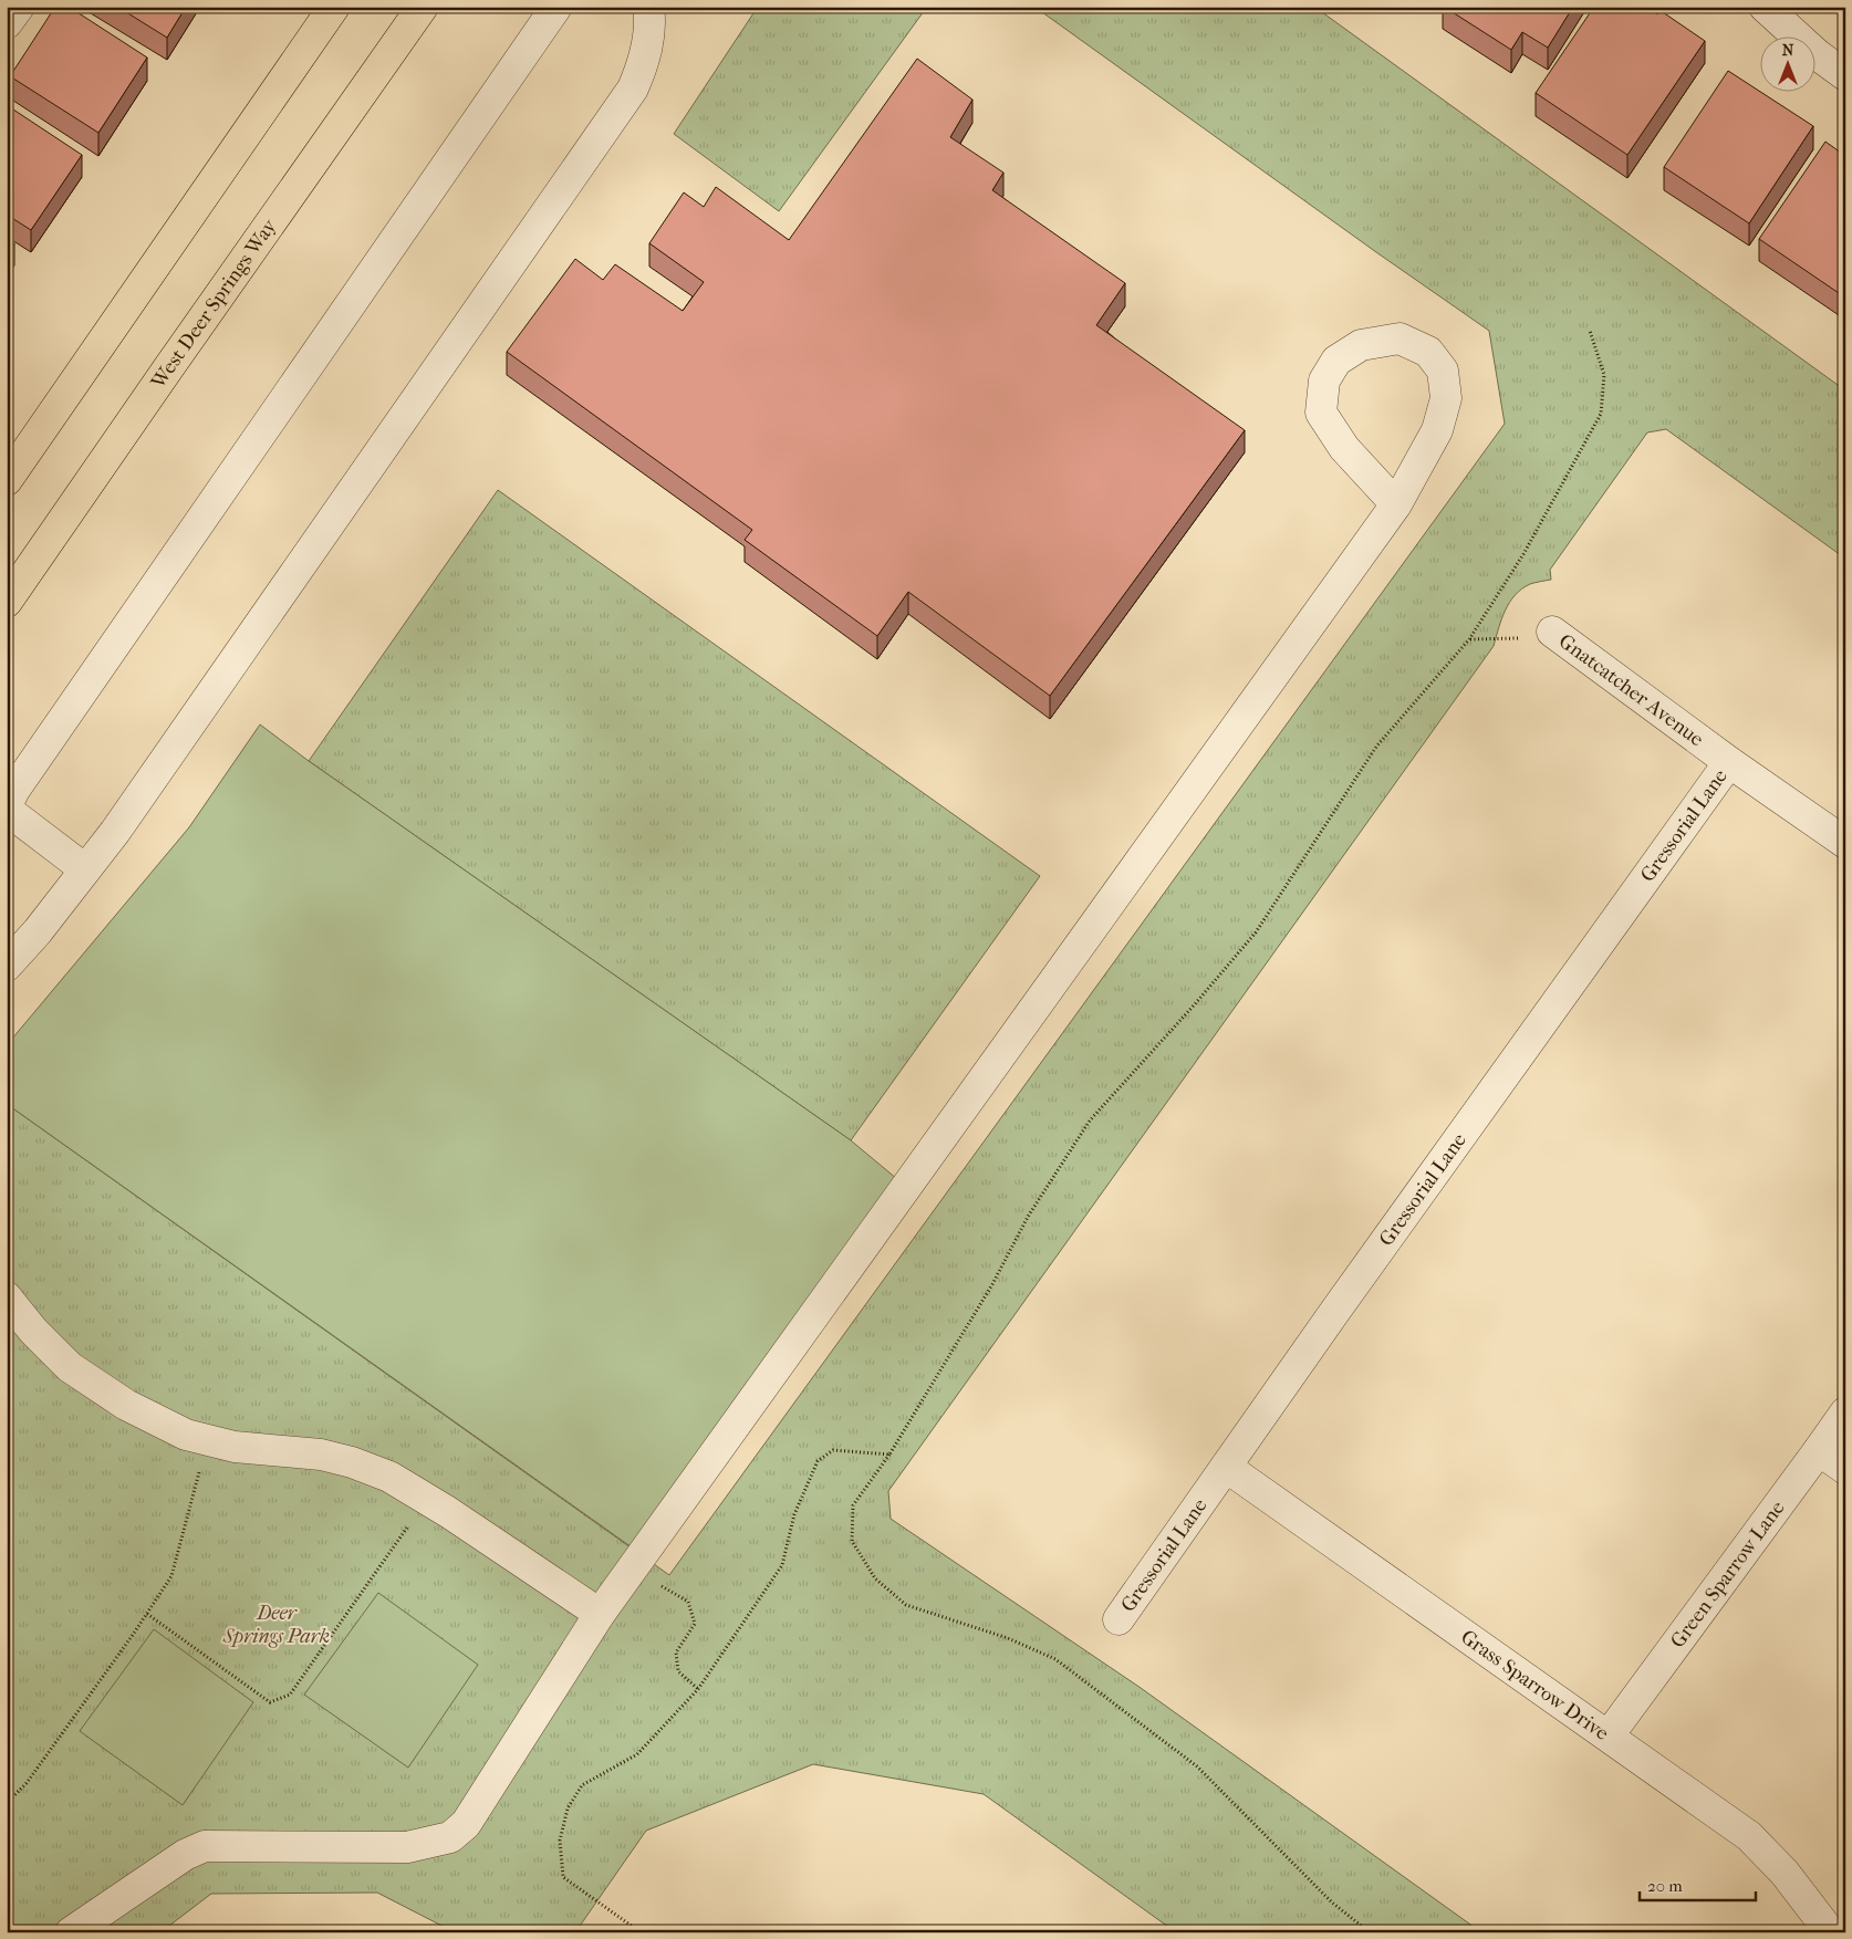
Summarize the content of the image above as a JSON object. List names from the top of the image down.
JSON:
{
  "streets": {
    "main road": ["West Deer Springs Way"],
    "street": [
      "Gnatcatcher Avenue",
      "Gressorial Lane",
      "Green Sparrow Lane",
      "Grass Sparrow Drive"
    ]
  },
  "crossings": [
    ["Gnatcatcher Avenue", "Gressorial Lane"],
    ["Gressorial Lane", "Grass Sparrow Drive"],
    ["Green Sparrow Lane", "Grass Sparrow Drive"]
  ],
  "parks": ["Deer Springs Park"],
  "scale_bar": "20 m",
  "north": "top"
}
